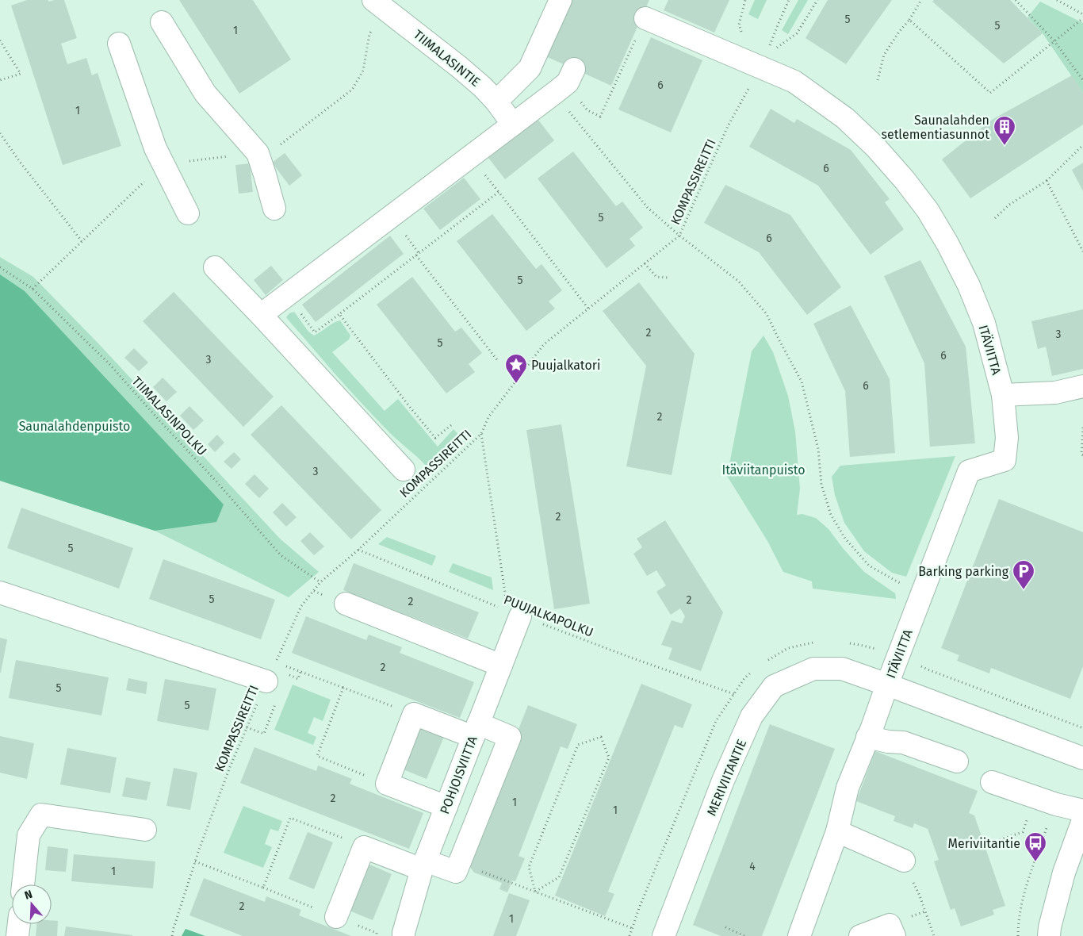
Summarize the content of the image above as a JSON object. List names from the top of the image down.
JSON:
{
  "streets": {
    "street": [
      "TIIMALASINTIE",
      "ITÄVIITTA",
      "POHJOISVIITTA",
      "MERIVIITANTIE"
    ],
    "path": ["KOMPASSIREITTI", "TIIMALASINPOLKU", "PUUJALKAPOLKU"]
  },
  "crossings": [
    ["KOMPASSIREITTI", "ITÄVIITTA"],
    ["KOMPASSIREITTI", "TIIMALASINPOLKU"],
    ["KOMPASSIREITTI", "PUUJALKAPOLKU"],
    ["ITÄVIITTA", "MERIVIITANTIE"],
    ["PUUJALKAPOLKU", "POHJOISVIITTA"]
  ],
  "parks": ["Saunalahdenpuisto", "Itäviitanpuisto"],
  "places": {
    "building": ["Saunalahden setlementiasunnot"],
    "place": ["Puujalkatori"],
    "parking": ["Barking parking"],
    "bus stop": ["Meriviitantie"]
  },
  "house_numbers": [
    "5",
    "5",
    "1",
    "6",
    "1",
    "6",
    "5",
    "6",
    "5",
    "2",
    "3",
    "5",
    "6",
    "3",
    "6",
    "2",
    "3",
    "2",
    "5",
    "5",
    "2",
    "2",
    "2",
    "5",
    "5",
    "2",
    "1",
    "1",
    "4",
    "1",
    "2",
    "1"
  ],
  "north": "top"
}
